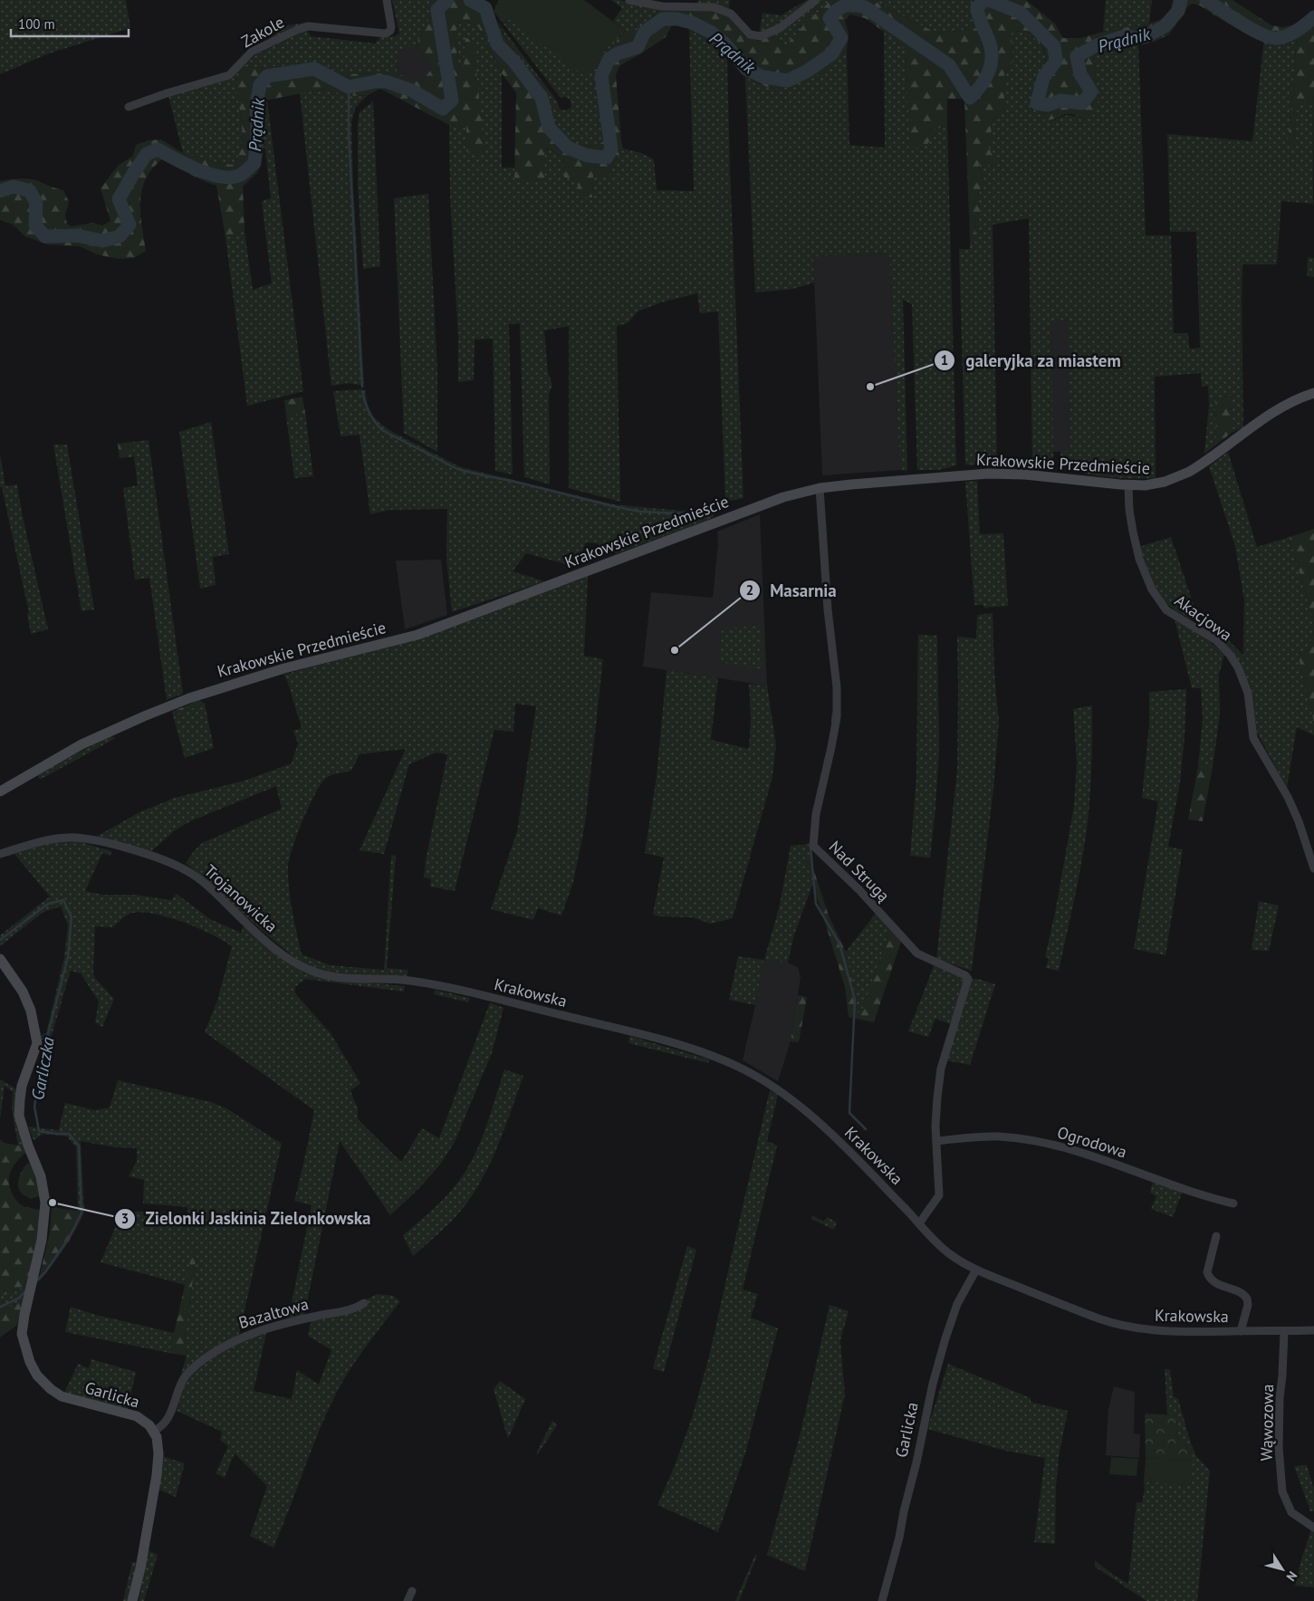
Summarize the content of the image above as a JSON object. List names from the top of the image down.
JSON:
{
  "streets": {
    "main road": ["Krakowskie Przedmieście", "Garlicka"],
    "street": [
      "Zakole",
      "Akacjowa",
      "Nad Strugą",
      "Trojanowicka",
      "Krakowska",
      "Ogrodowa",
      "Bazaltowa",
      "Wąwozowa"
    ]
  },
  "crossings": [
    ["Krakowskie Przedmieście", "Akacjowa"],
    ["Krakowskie Przedmieście", "Nad Strugą"],
    ["Nad Strugą", "Krakowska"],
    ["Nad Strugą", "Ogrodowa"],
    ["Trojanowicka", "Krakowska"],
    ["Krakowska", "Garlicka"],
    ["Krakowska", "Wąwozowa"],
    ["Bazaltowa", "Garlicka"]
  ],
  "water": ["Prądnik", "Garliczka"],
  "places": ["galeryjka za miastem", "Masarnia", "Zielonki Jaskinia Zielonkowska"],
  "scale_bar": "100 m",
  "north": "bottom right"
}
